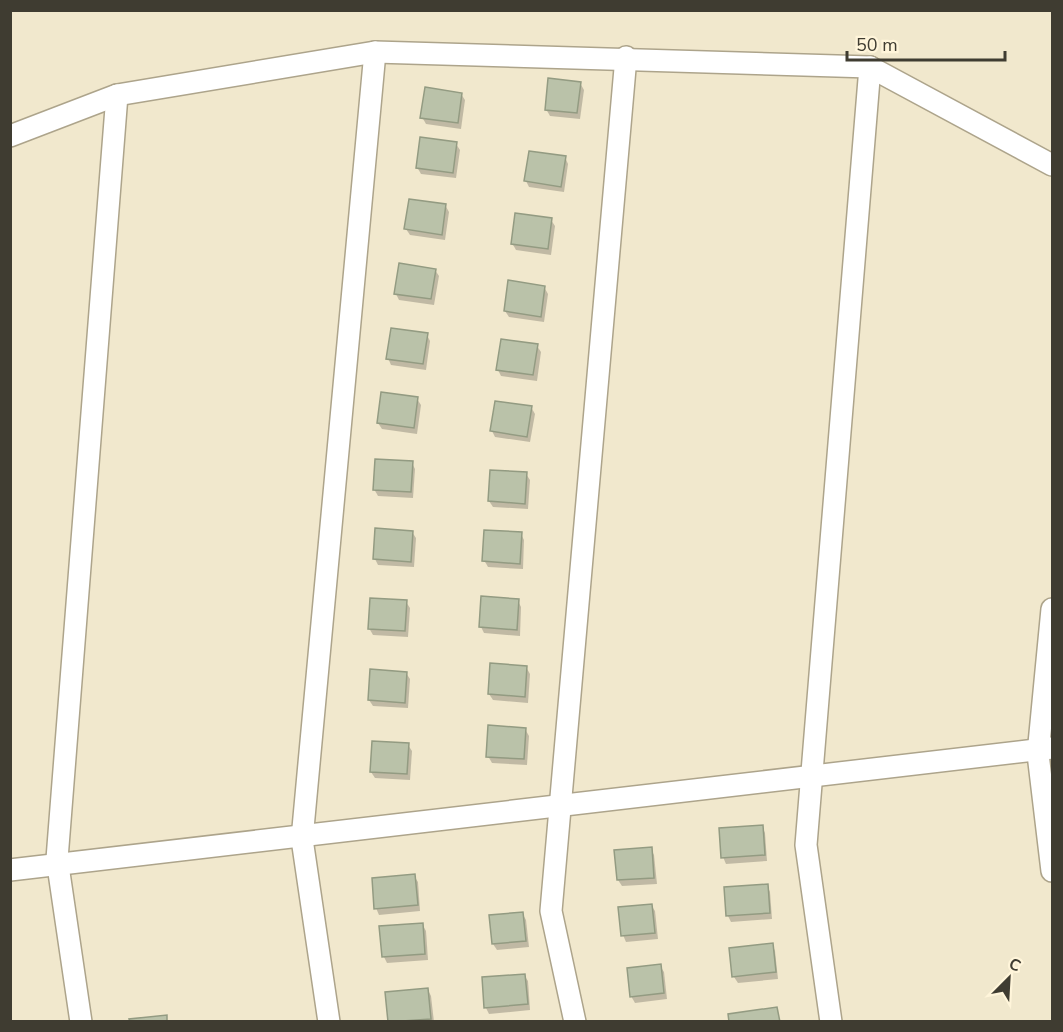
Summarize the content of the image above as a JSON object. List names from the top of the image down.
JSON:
{
  "scale_bar": "50 m",
  "north": "top right"
}
